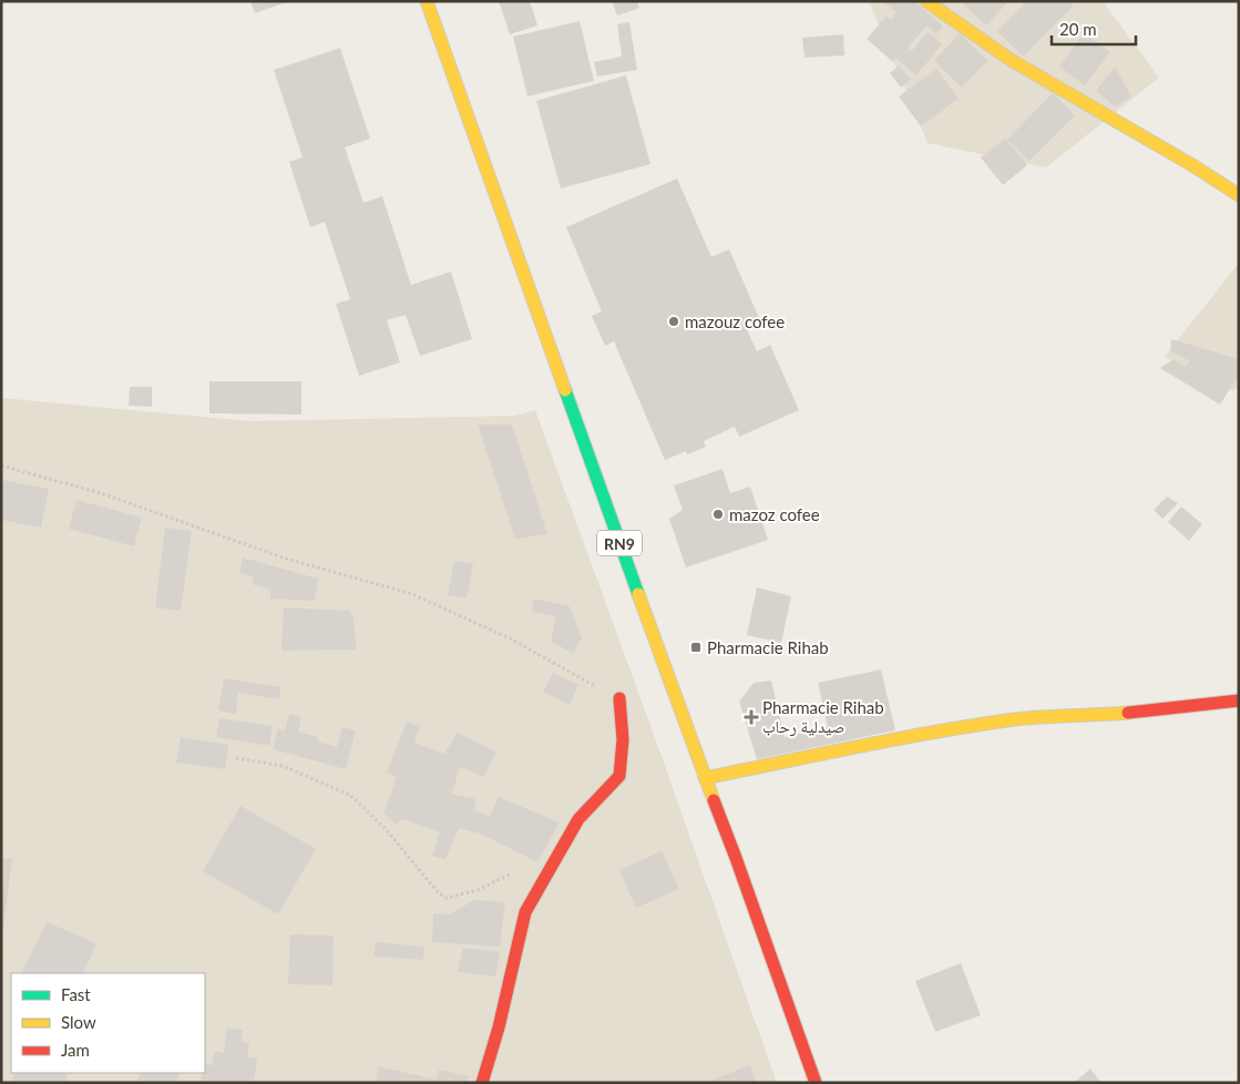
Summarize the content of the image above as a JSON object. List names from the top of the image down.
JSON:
{
  "streets": {
    "street": ["RN9"]
  },
  "places": {
    "other": ["mazouz cofee", "mazoz cofee"],
    "transit": ["Pharmacie Rihab"],
    "health": ["Pharmacie Rihab صيدلية رحاب"]
  },
  "legend": ["Fast", "Slow", "Jam"],
  "scale_bar": "20 m"
}
